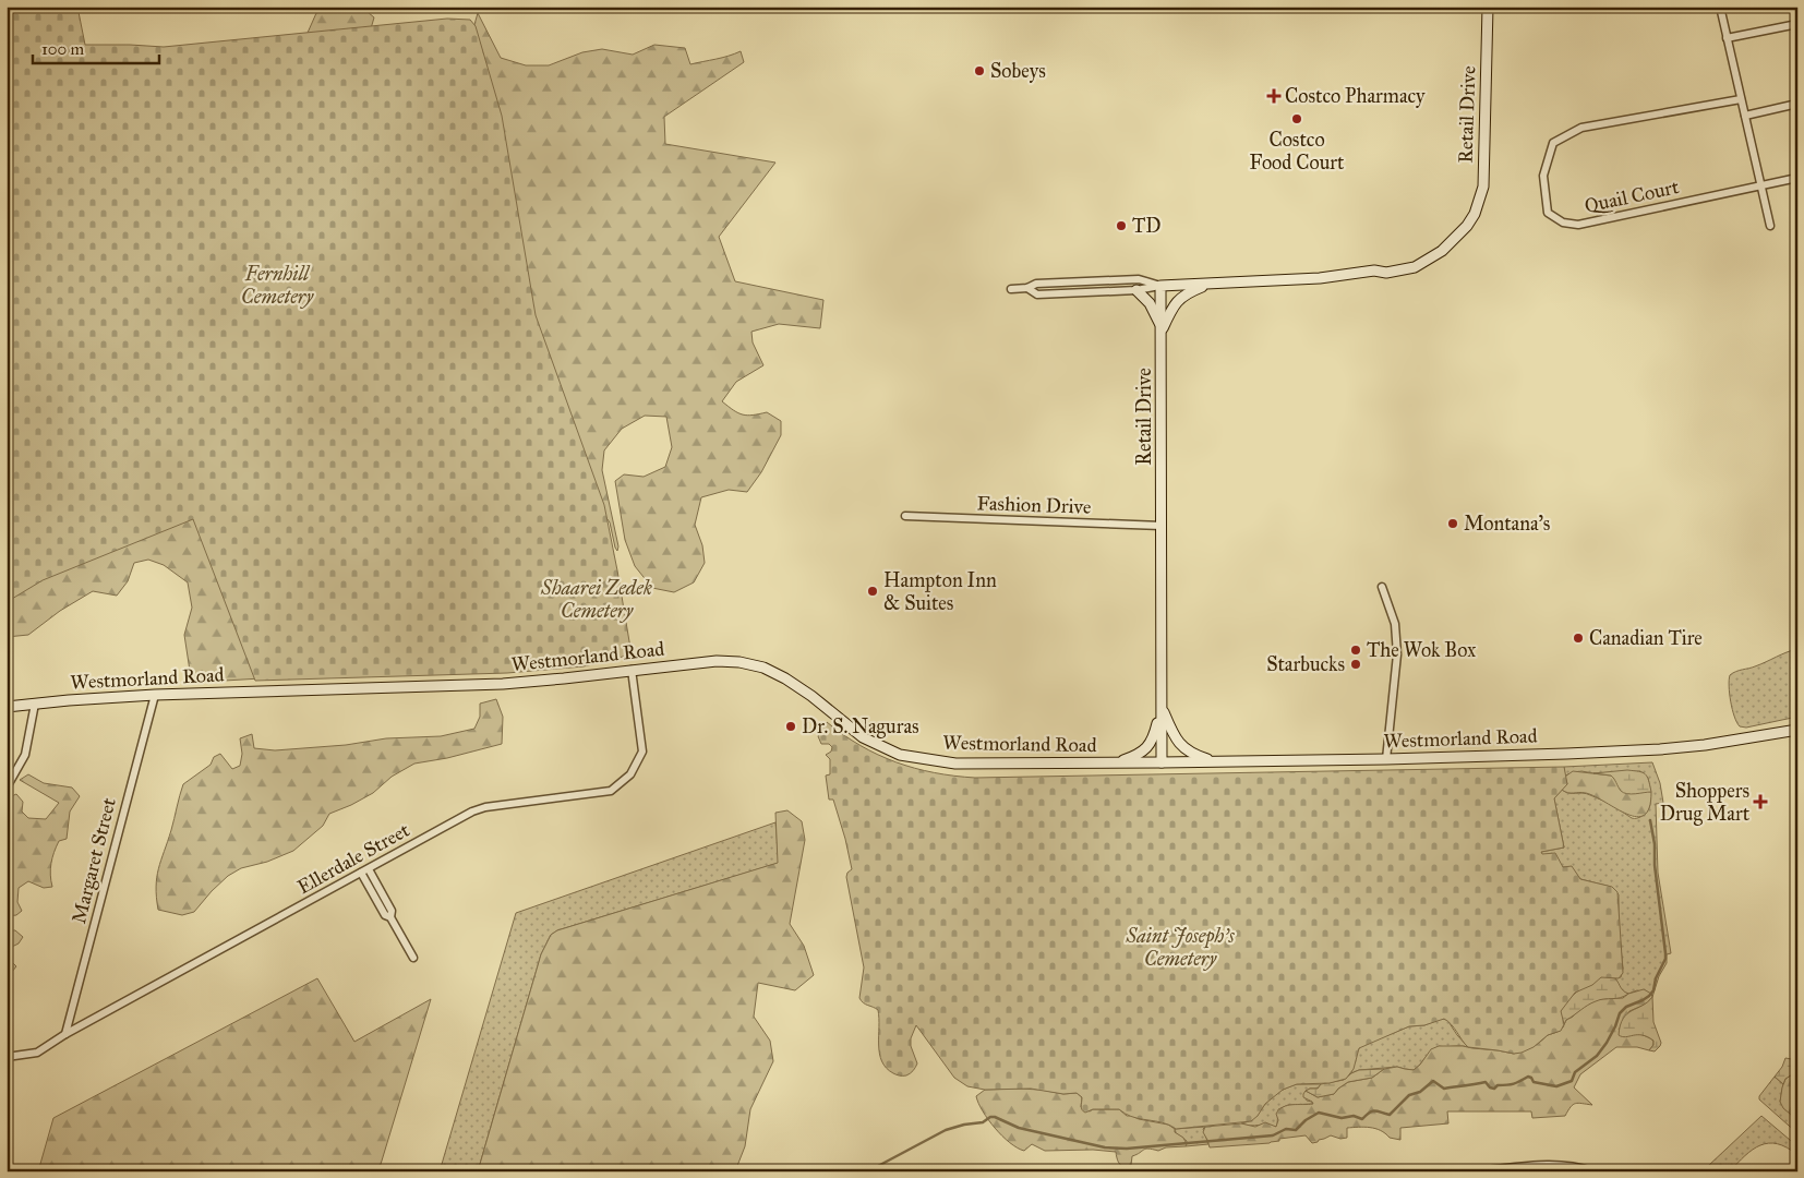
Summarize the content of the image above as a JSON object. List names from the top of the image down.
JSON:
{
  "streets": {
    "street": [
      "Retail Drive",
      "Quail Court",
      "Fashion Drive",
      "Westmorland Road",
      "Ellerdale Street",
      "Margaret Street"
    ]
  },
  "crossings": [
    ["Retail Drive", "Fashion Drive"],
    ["Retail Drive", "Westmorland Road"],
    ["Westmorland Road", "Ellerdale Street"],
    ["Westmorland Road", "Margaret Street"],
    ["Ellerdale Street", "Margaret Street"]
  ],
  "parks": ["Fernhill Cemetery", "Shaarei Zedek Cemetery", "Saint Joseph's Cemetery"],
  "places": {
    "other": [
      "Sobeys",
      "Costco Food Court",
      "TD",
      "Montana's",
      "Hampton Inn & Suites",
      "Canadian Tire",
      "The Wok Box",
      "Starbucks",
      "Dr. S. Naguras"
    ],
    "health": ["Costco Pharmacy", "Shoppers Drug Mart"]
  },
  "scale_bar": "100 m"
}
